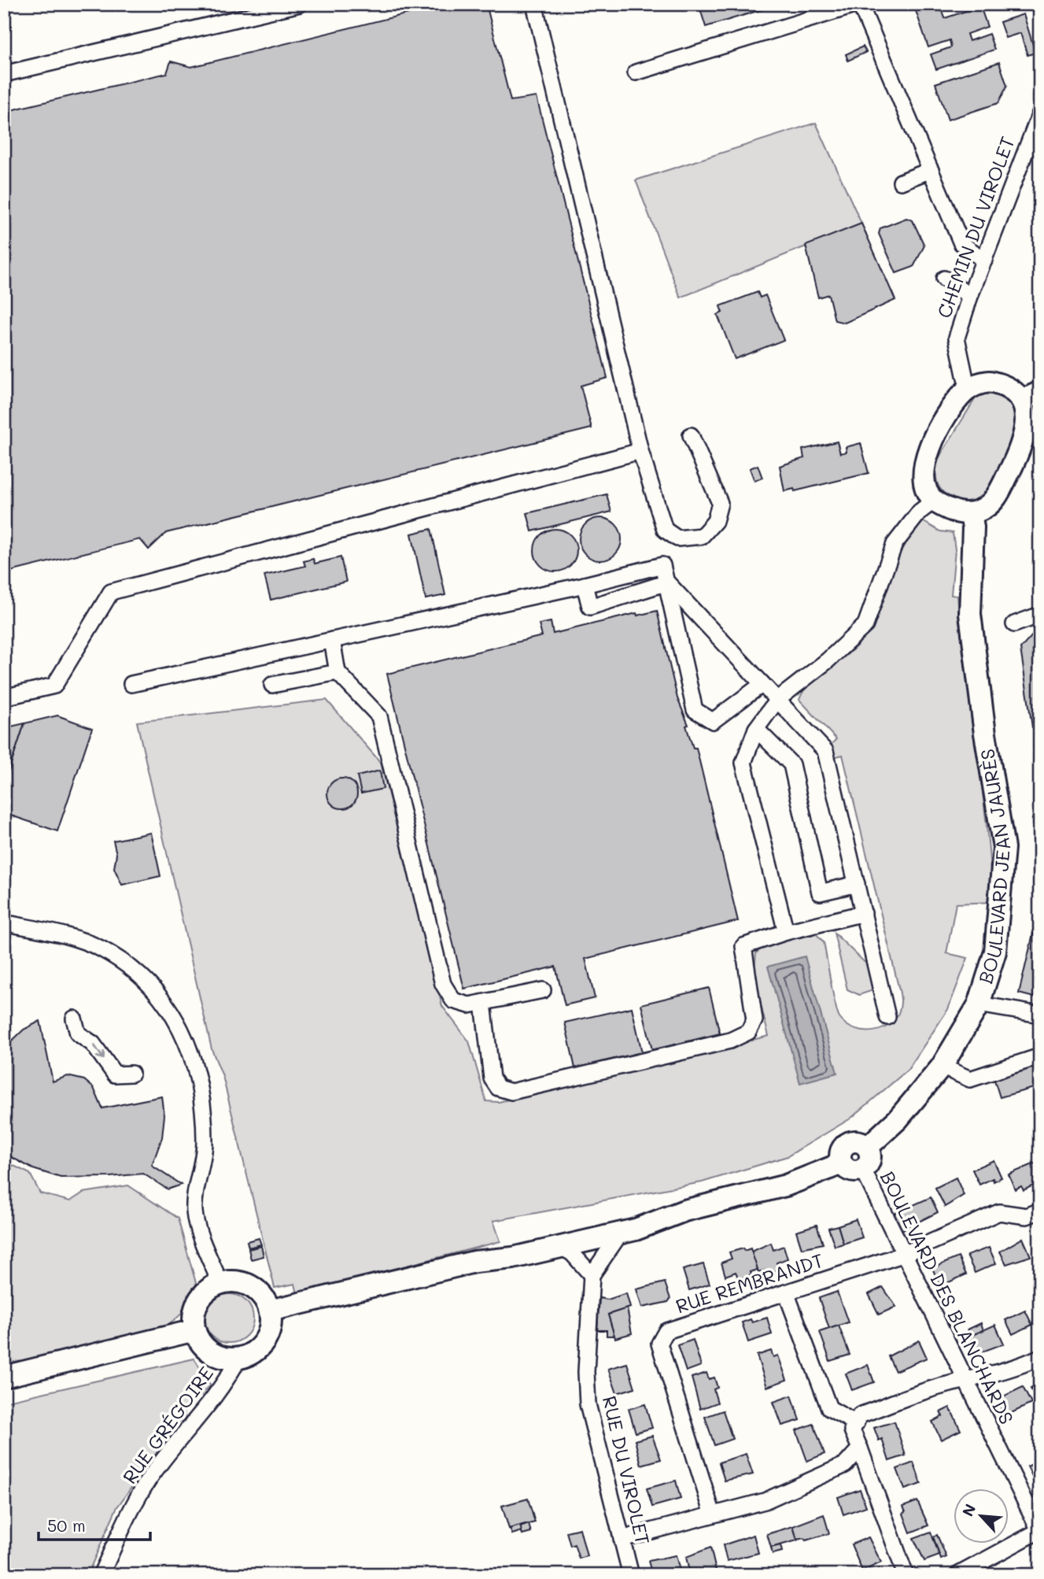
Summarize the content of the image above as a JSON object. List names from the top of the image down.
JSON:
{
  "streets": {
    "main road": ["BOULEVARD JEAN JAURÈS"],
    "street": [
      "CHEMIN DU VIROLET",
      "RUE REMBRANDT",
      "BOULEVARD DES BLANCHARDS",
      "RUE GRÉGOIRE",
      "RUE DU VIROLET"
    ]
  },
  "crossings": [
    ["BOULEVARD JEAN JAURÈS", "BOULEVARD DES BLANCHARDS"],
    ["RUE REMBRANDT", "BOULEVARD DES BLANCHARDS"]
  ],
  "scale_bar": "50 m",
  "north": "top left"
}
